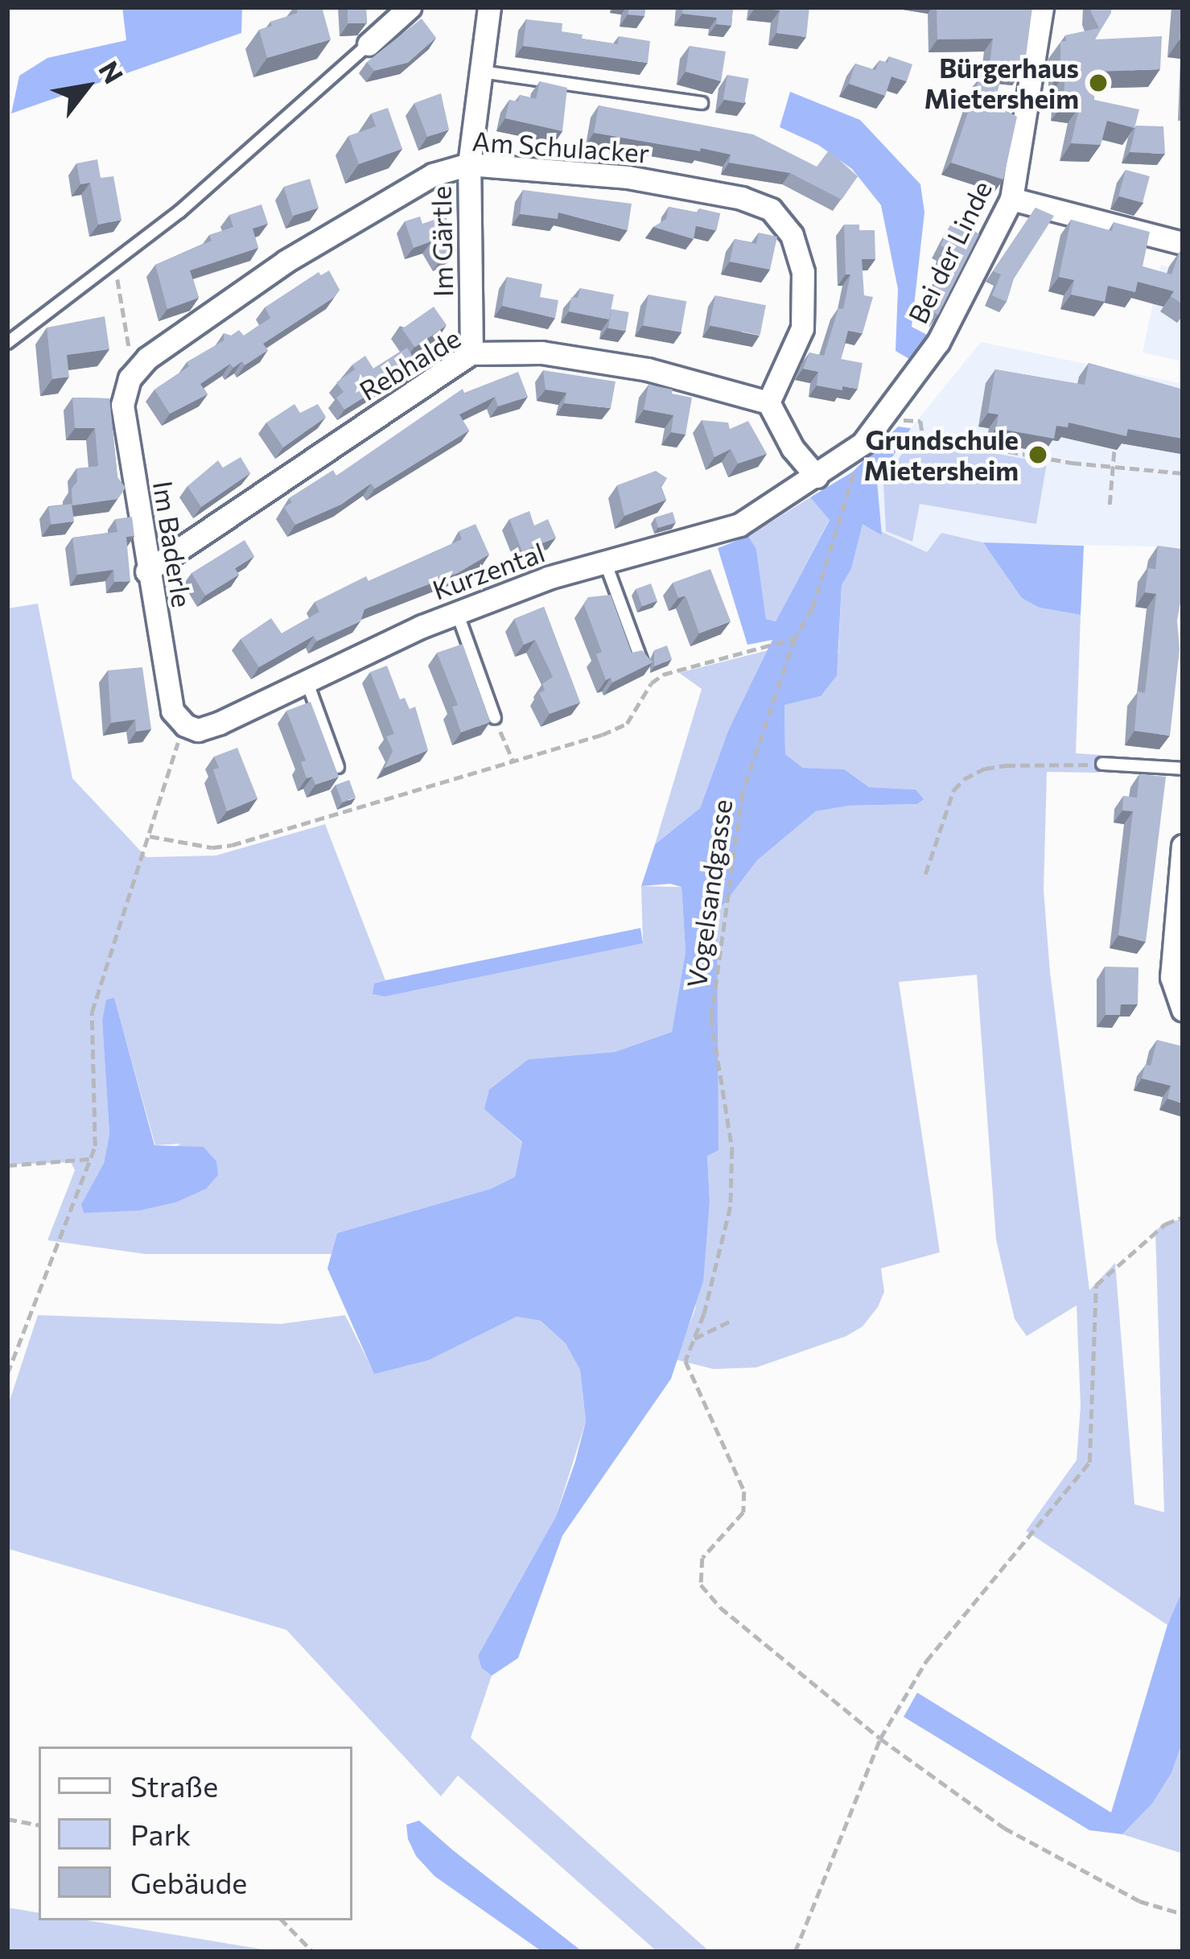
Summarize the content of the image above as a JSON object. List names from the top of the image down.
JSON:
{
  "streets": {
    "street": [
      "Am Schulacker",
      "Im Gärtle",
      "Bei der Linde",
      "Rebhalde",
      "Im Baderle",
      "Kurzental"
    ],
    "path": ["Vogelsandgasse"]
  },
  "crossings": [
    ["Am Schulacker", "Im Gärtle"],
    ["Am Schulacker", "Rebhalde"],
    ["Am Schulacker", "Im Baderle"],
    ["Im Gärtle", "Rebhalde"],
    ["Bei der Linde", "Kurzental"],
    ["Bei der Linde", "Vogelsandgasse"],
    ["Rebhalde", "Im Baderle"],
    ["Im Baderle", "Kurzental"]
  ],
  "places": ["Bürgerhaus Mietersheim", "Grundschule Mietersheim"],
  "legend": ["Straße", "Park", "Gebäude"],
  "north": "top right"
}
